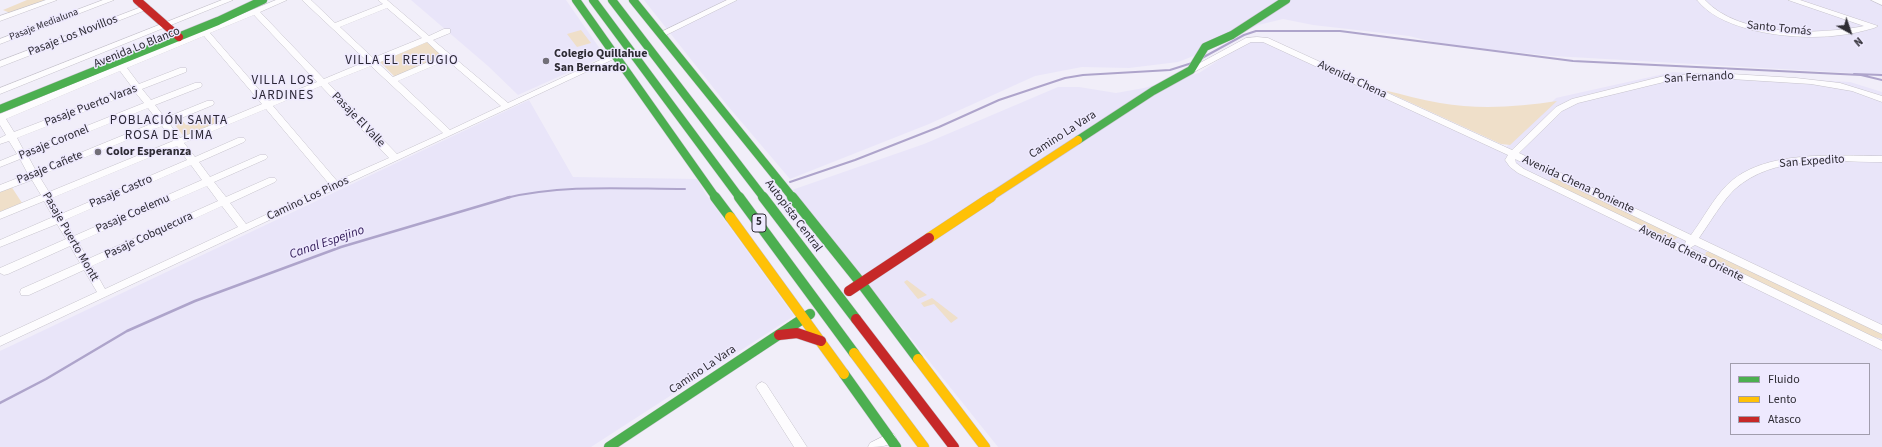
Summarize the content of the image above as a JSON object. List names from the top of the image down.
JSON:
{
  "streets": {
    "main road": [
      "Avenida Lo Blanco",
      "Camino La Vara",
      "Autopista Central",
      "5"
    ],
    "street": [
      "Pasaje Medialuna",
      "Santo Tomás",
      "Pasaje Los Novillos",
      "San Fernando",
      "Avenida Chena",
      "Pasaje Puerto Varas",
      "Pasaje El Valle",
      "Pasaje Coronel",
      "San Expedito",
      "Pasaje Cañete",
      "Avenida Chena Poniente",
      "Pasaje Castro",
      "Camino Los Pinos",
      "Pasaje Coelemu",
      "Pasaje Cobquecura",
      "Pasaje Puerto Montt",
      "Avenida Chena Oriente"
    ]
  },
  "crossings": [
    ["Avenida Lo Blanco", "Pasaje El Valle"],
    ["Avenida Lo Blanco", "Pasaje Puerto Montt"],
    ["San Fernando", "Avenida Chena"],
    ["San Fernando", "Avenida Chena Poniente"],
    ["San Fernando", "Avenida Chena Oriente"],
    ["Avenida Chena", "Camino La Vara"],
    ["Avenida Chena", "Avenida Chena Poniente"],
    ["Avenida Chena", "Avenida Chena Oriente"],
    ["Pasaje Puerto Varas", "Pasaje Puerto Montt"],
    ["Pasaje El Valle", "Camino Los Pinos"],
    ["Pasaje Coronel", "Pasaje Puerto Montt"],
    ["San Expedito", "Avenida Chena Poniente"],
    ["San Expedito", "Avenida Chena Oriente"],
    ["Pasaje Cañete", "Pasaje Puerto Montt"],
    ["Avenida Chena Poniente", "Avenida Chena Oriente"],
    ["Pasaje Castro", "Pasaje Puerto Montt"],
    ["Camino Los Pinos", "Pasaje Puerto Montt"],
    ["Pasaje Coelemu", "Pasaje Puerto Montt"],
    ["Pasaje Cobquecura", "Pasaje Puerto Montt"]
  ],
  "districts": ["VILLA EL REFUGIO", "VILLA LOS JARDINES", "POBLACIÓN SANTA ROSA DE LIMA"],
  "water": ["Canal Espejino"],
  "places": ["Colegio Quillahue San Bernardo", "Color Esperanza"],
  "legend": ["Fluido", "Lento", "Atasco"],
  "north": "bottom right"
}
